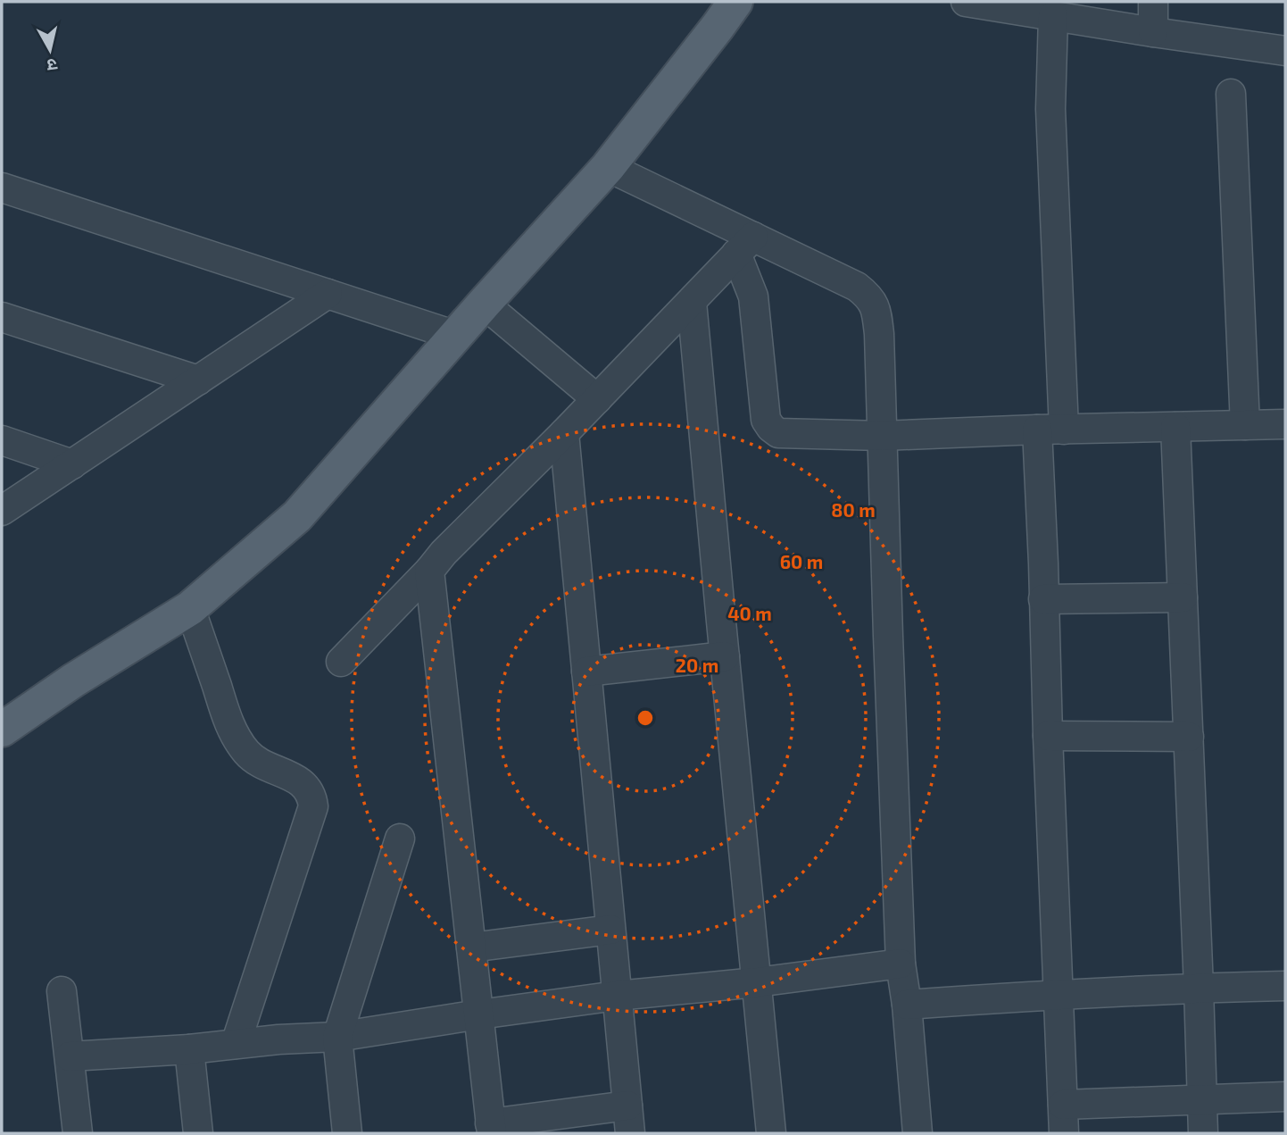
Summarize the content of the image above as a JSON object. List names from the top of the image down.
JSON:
{
  "north": "bottom",
  "rings": [
    "80 m",
    "60 m",
    "40 m",
    "20 m"
  ]
}
